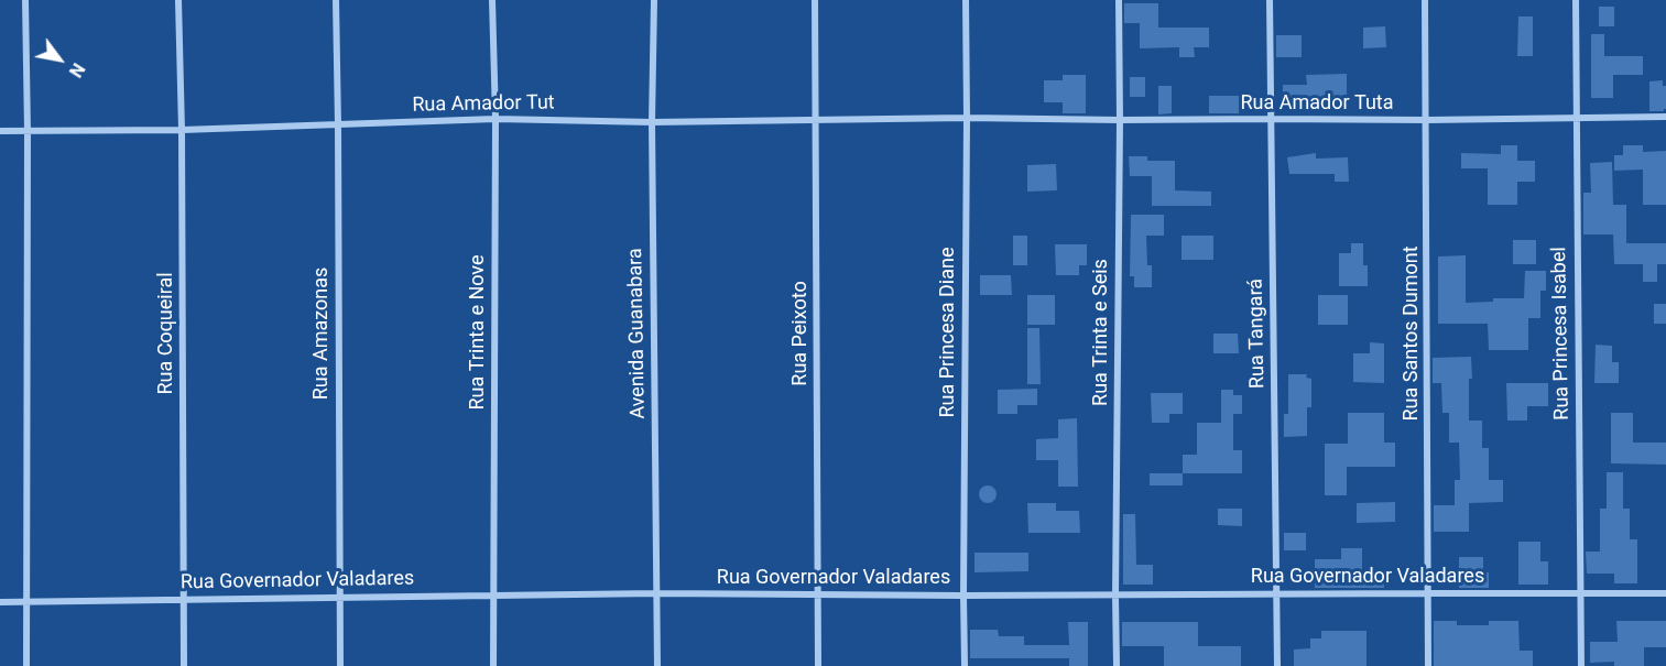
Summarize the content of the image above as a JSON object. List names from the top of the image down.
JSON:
{
  "streets": {
    "street": [
      "Rua Amador Tuta",
      "Rua Amador Tut",
      "Rua Trinta e Nove",
      "Rua Princesa Diane",
      "Rua Trinta e Seis",
      "Rua Coqueiral",
      "Rua Amazonas",
      "Avenida Guanabara",
      "Rua Peixoto",
      "Rua Tangará",
      "Rua Santos Dumont",
      "Rua Princesa Isabel",
      "Rua Governador Valadares"
    ]
  },
  "crossings": [
    ["Rua Amador Tuta", "Rua Amador Tut"],
    ["Rua Amador Tuta", "Rua Princesa Diane"],
    ["Rua Amador Tuta", "Rua Trinta e Seis"],
    ["Rua Amador Tuta", "Rua Tangará"],
    ["Rua Amador Tuta", "Rua Santos Dumont"],
    ["Rua Amador Tuta", "Rua Princesa Isabel"],
    ["Rua Amador Tut", "Rua Trinta e Nove"],
    ["Rua Amador Tut", "Rua Princesa Diane"],
    ["Rua Amador Tut", "Rua Coqueiral"],
    ["Rua Amador Tut", "Rua Amazonas"],
    ["Rua Amador Tut", "Avenida Guanabara"],
    ["Rua Amador Tut", "Rua Peixoto"],
    ["Rua Trinta e Nove", "Rua Governador Valadares"],
    ["Rua Princesa Diane", "Rua Governador Valadares"],
    ["Rua Trinta e Seis", "Rua Governador Valadares"],
    ["Rua Coqueiral", "Rua Governador Valadares"],
    ["Rua Amazonas", "Rua Governador Valadares"],
    ["Avenida Guanabara", "Rua Governador Valadares"],
    ["Rua Peixoto", "Rua Governador Valadares"],
    ["Rua Tangará", "Rua Governador Valadares"],
    ["Rua Santos Dumont", "Rua Governador Valadares"],
    ["Rua Princesa Isabel", "Rua Governador Valadares"]
  ],
  "north": "bottom right"
}
